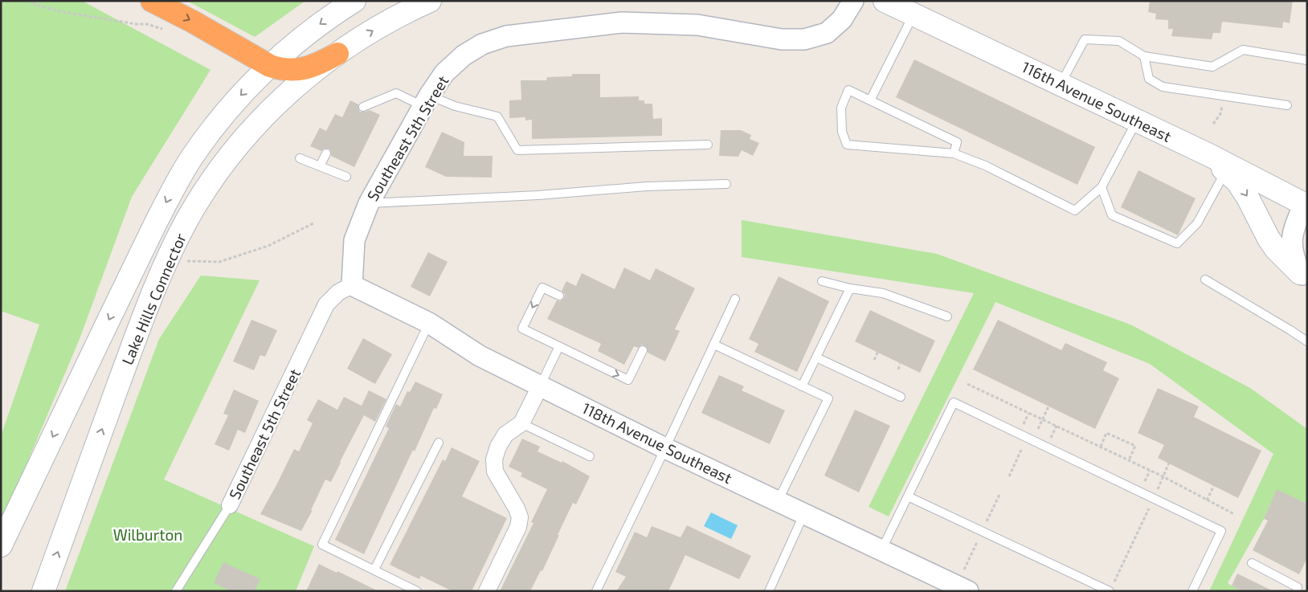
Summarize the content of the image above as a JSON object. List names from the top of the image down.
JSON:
{
  "streets": {
    "main road": ["116th Avenue Southeast", "Lake Hills Connector"],
    "street": ["Southeast 5th Street", "118th Avenue Southeast"]
  },
  "crossings": [
    ["Southeast 5th Street", "118th Avenue Southeast"]
  ],
  "parks": ["Wilburton"]
}
